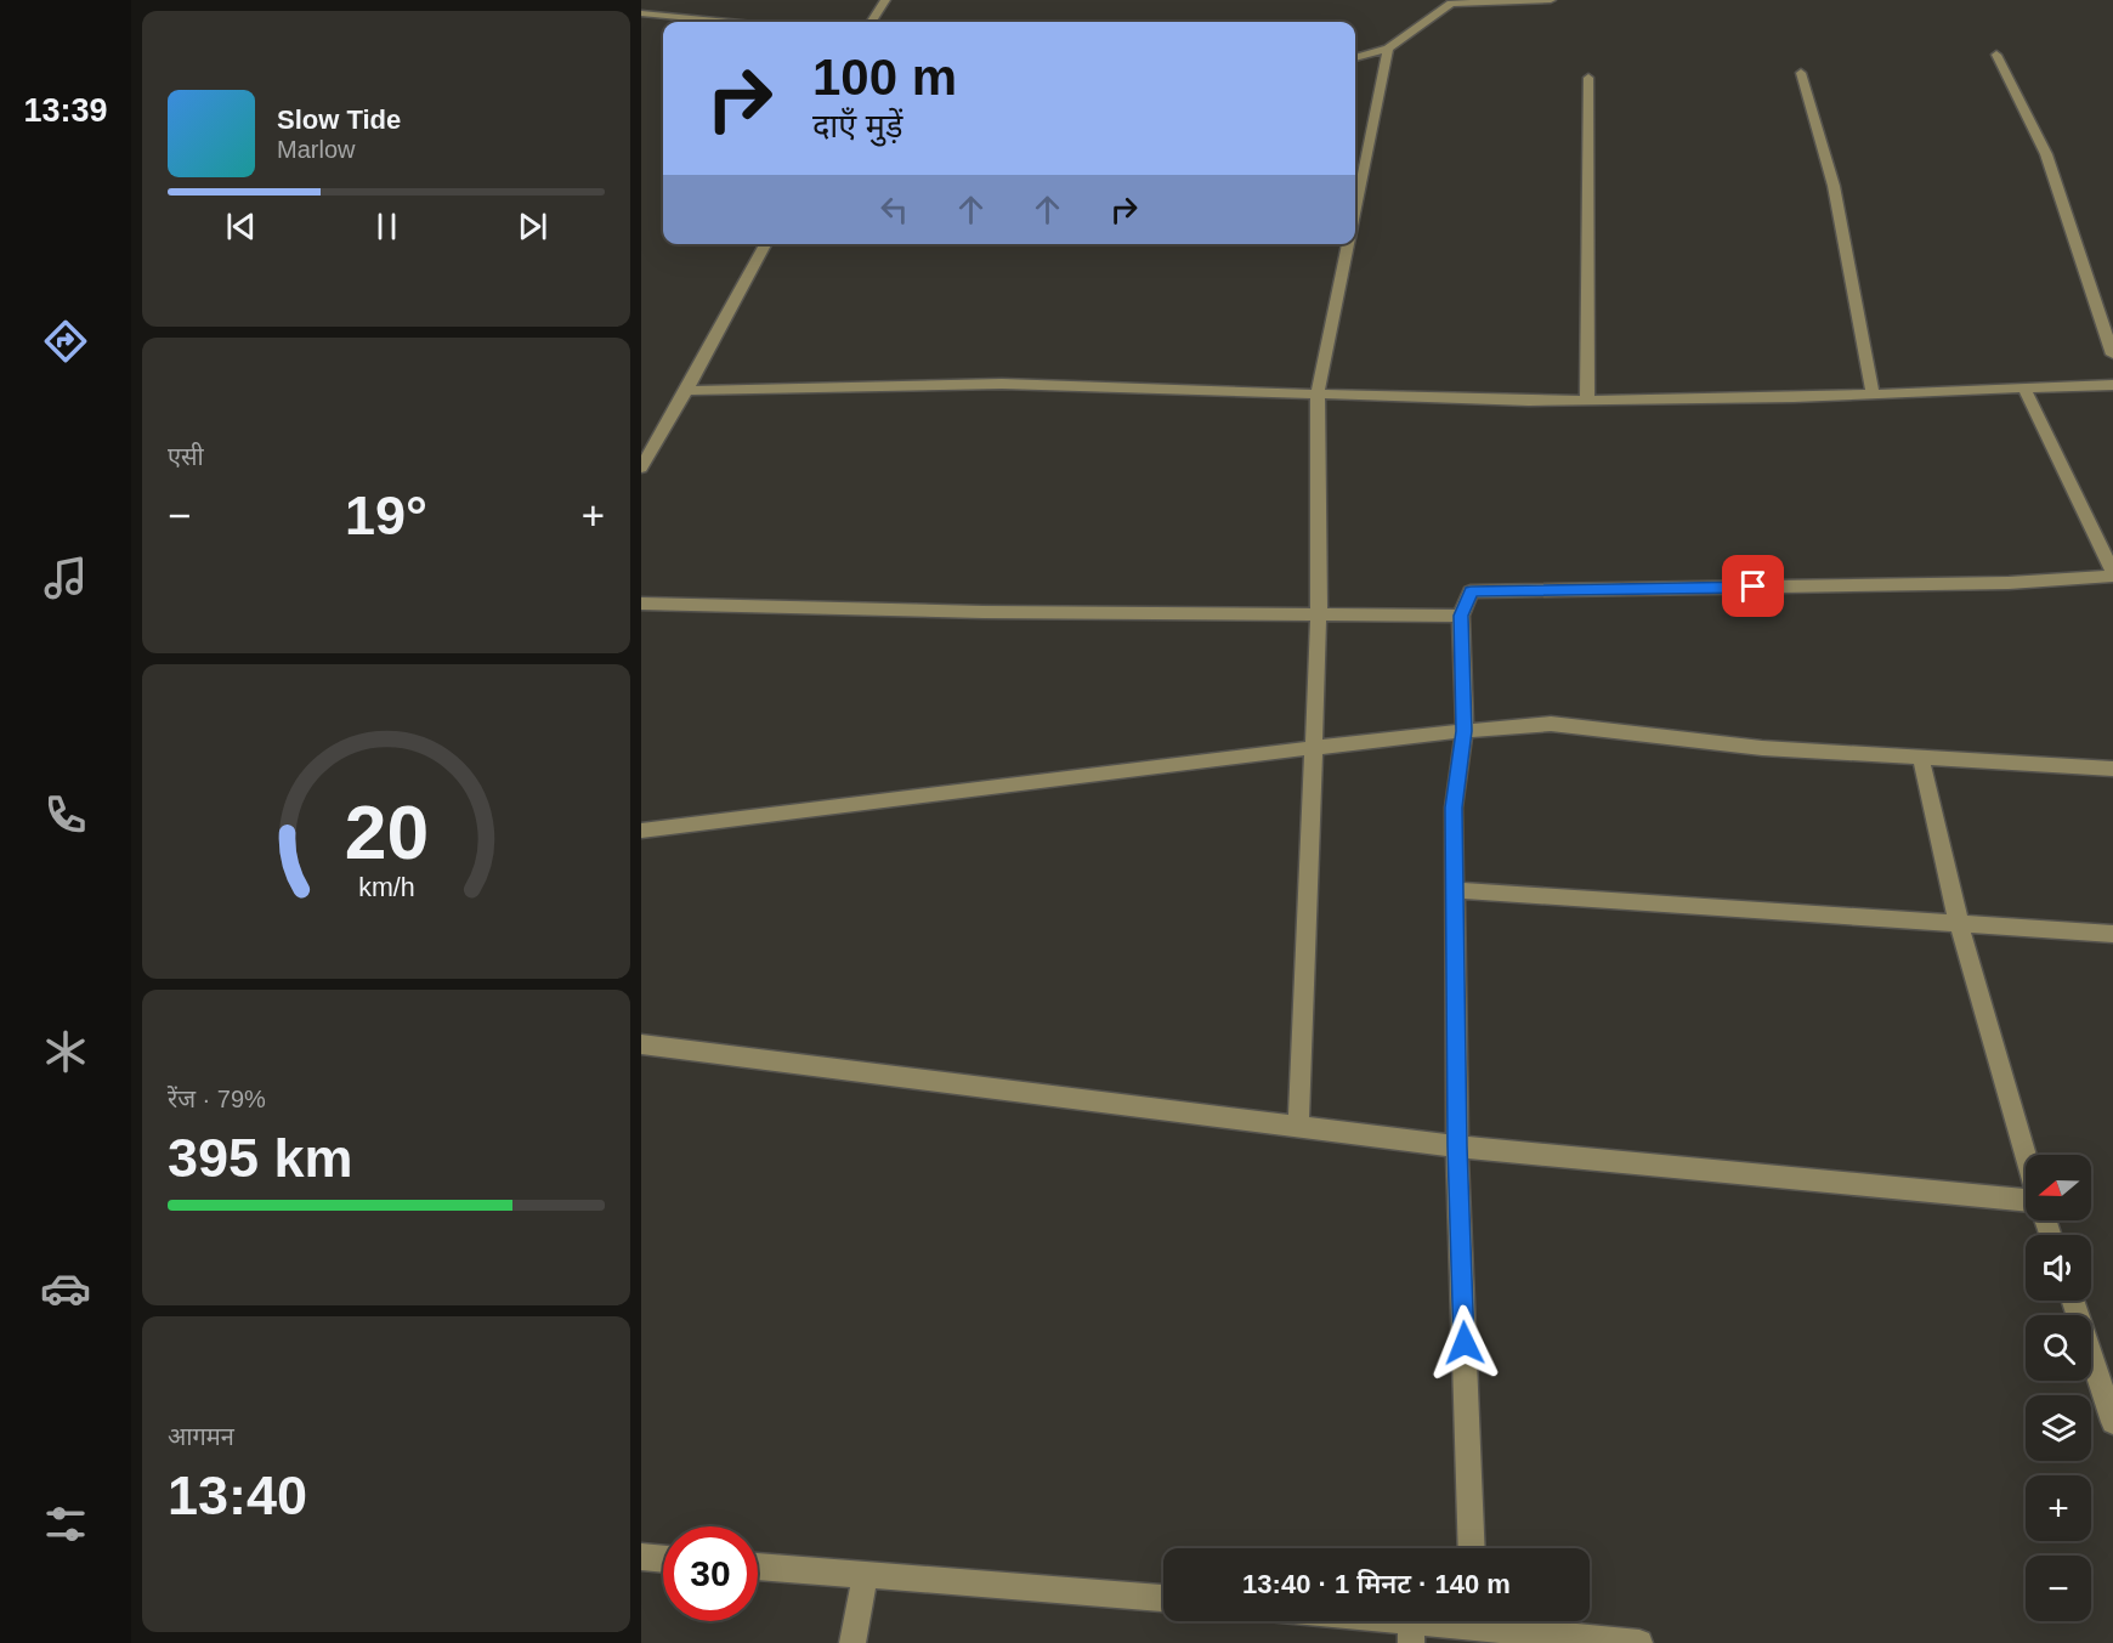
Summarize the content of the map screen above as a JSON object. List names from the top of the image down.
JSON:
{
  "north": "left",
  "page": {
    "tabs": "13:39",
    "turn": ["100 m", "दाएँ मुड़ें"],
    "song": ["Slow Tide", "Marlow"],
    "tile": [
      "एसी",
      ["रेंज · 79%", "395 km"],
      ["आगमन", "13:40"]
    ],
    "heat": ["−", "19°", "+"],
    "map_buttons": ["+", "−"],
    "limit": "30",
    "trip": "13:40 · 1 मिनट · 140 m",
    "gauge": ["20", "km/h"]
  }
}
